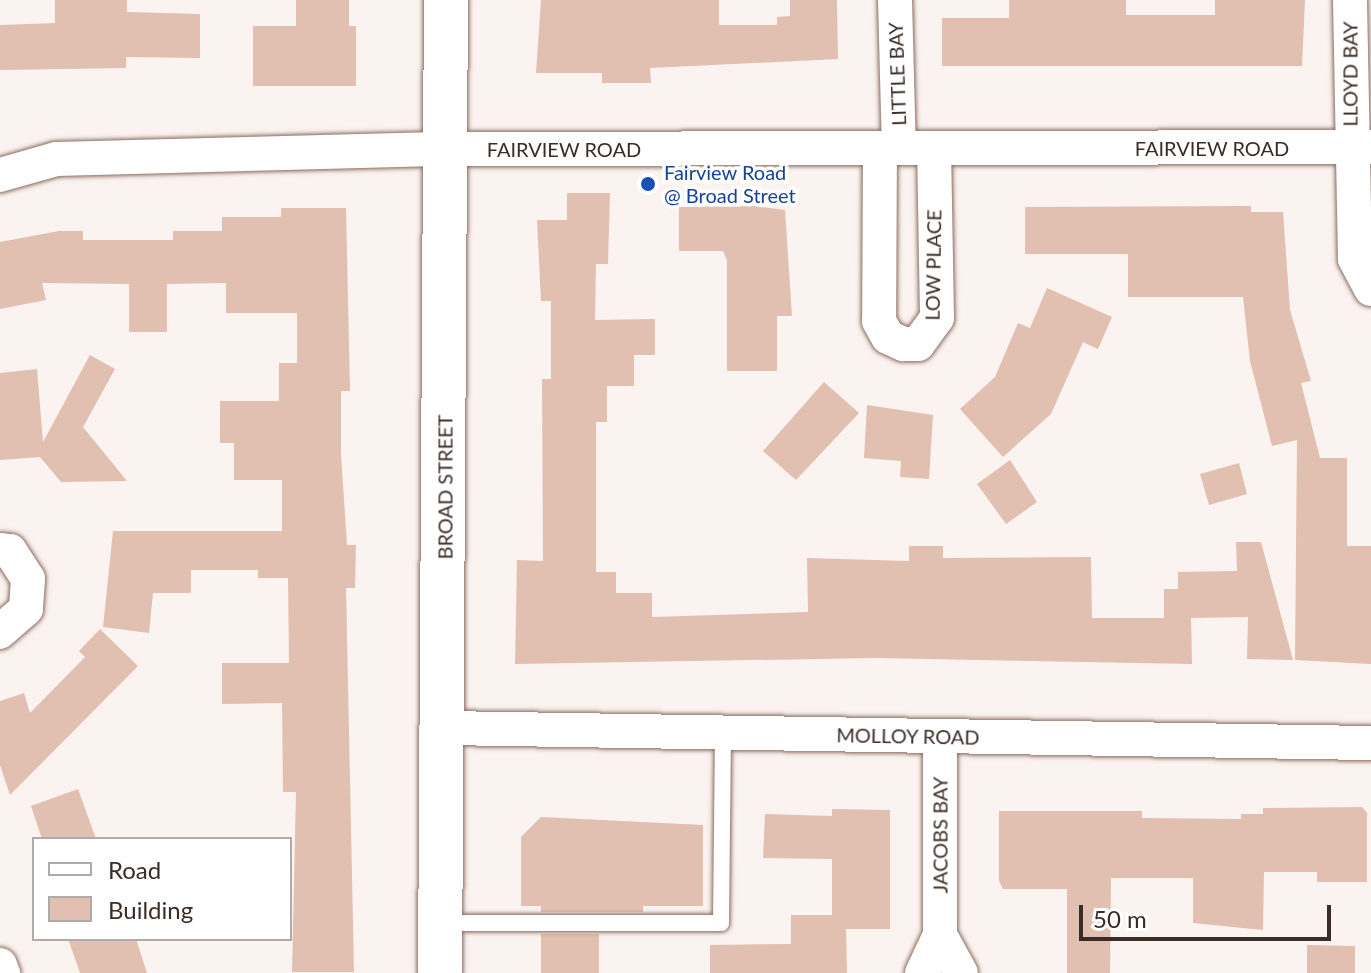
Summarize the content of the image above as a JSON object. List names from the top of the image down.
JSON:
{
  "streets": {
    "street": [
      "LITTLE BAY",
      "LLOYD BAY",
      "FAIRVIEW ROAD",
      "LOW PLACE",
      "BROAD STREET",
      "MOLLOY ROAD",
      "JACOBS BAY"
    ]
  },
  "crossings": [
    ["LITTLE BAY", "FAIRVIEW ROAD"],
    ["LITTLE BAY", "LOW PLACE"],
    ["LLOYD BAY", "FAIRVIEW ROAD"],
    ["FAIRVIEW ROAD", "LOW PLACE"],
    ["FAIRVIEW ROAD", "BROAD STREET"],
    ["BROAD STREET", "MOLLOY ROAD"],
    ["MOLLOY ROAD", "JACOBS BAY"]
  ],
  "places": ["Fairview Road @ Broad Street"],
  "legend": ["Road", "Building"],
  "scale_bar": "50 m"
}
